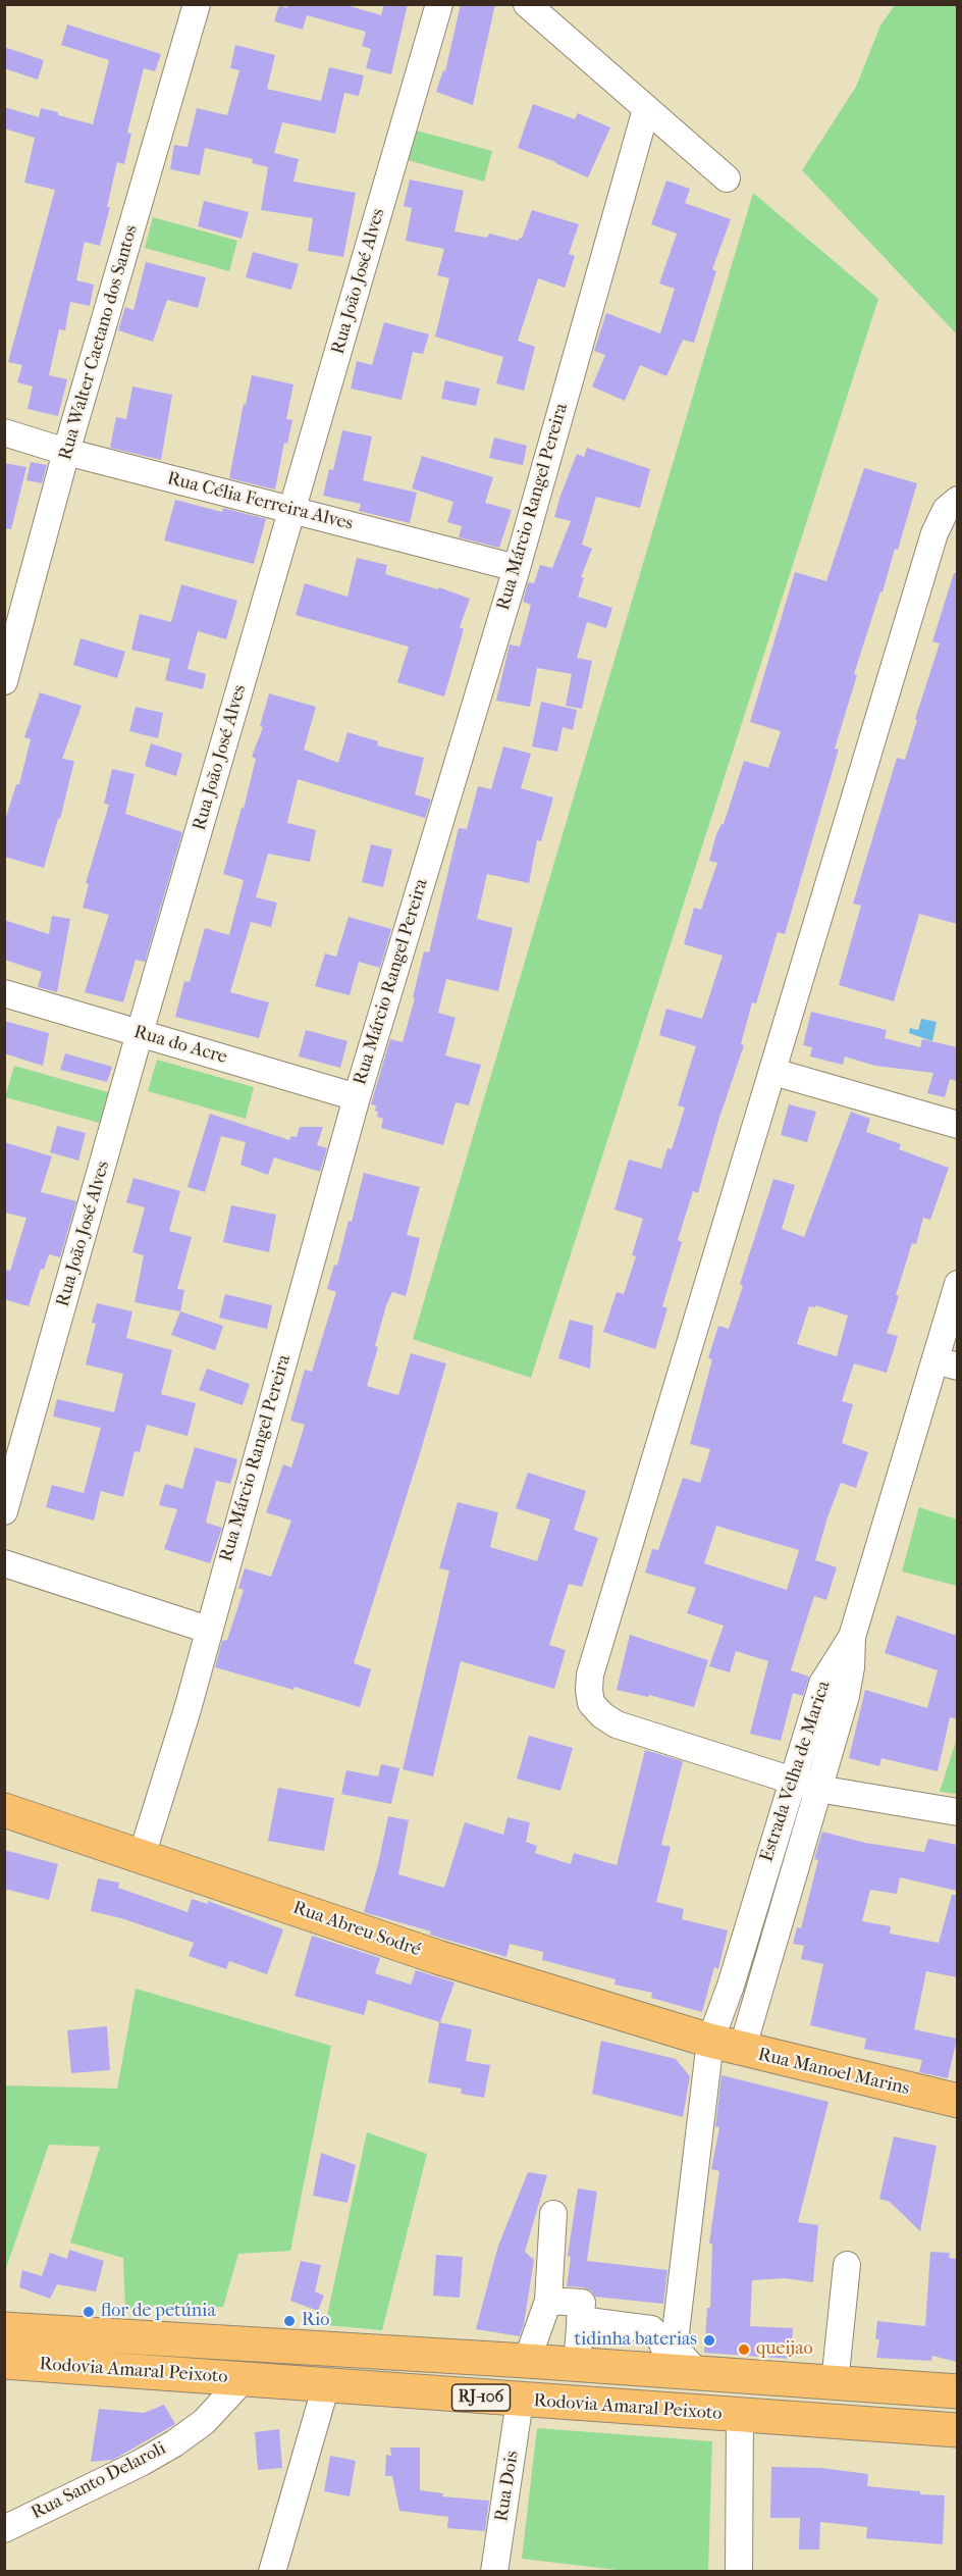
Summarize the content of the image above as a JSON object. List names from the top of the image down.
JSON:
{
  "streets": {
    "main road": [
      "Rua Abreu Sodré",
      "Rua Manoel Marins",
      "Rodovia Amaral Peixoto",
      "RJ-106"
    ],
    "street": [
      "Rua João José Alves",
      "Rua Walter Caetano dos Santos",
      "Rua Célia Ferreira Alves",
      "Rua Márcio Rangel Pereira",
      "Rua do Acre",
      "Estrada Velha de Marica",
      "Rua Santo Delaroli",
      "Rua Dois"
    ]
  },
  "crossings": [
    ["Rua João José Alves", "Rua Célia Ferreira Alves"],
    ["Rua João José Alves", "Rua do Acre"],
    ["Rua Walter Caetano dos Santos", "Rua Célia Ferreira Alves"],
    ["Rua Célia Ferreira Alves", "Rua Márcio Rangel Pereira"],
    ["Rua Márcio Rangel Pereira", "Rua do Acre"],
    ["Rua Márcio Rangel Pereira", "Rua Abreu Sodré"],
    ["Estrada Velha de Marica", "Rua Abreu Sodré"],
    ["Estrada Velha de Marica", "Rua Manoel Marins"],
    ["Rua Abreu Sodré", "Rua Manoel Marins"],
    ["Rodovia Amaral Peixoto", "Rua Santo Delaroli"],
    ["Rodovia Amaral Peixoto", "Rua Dois"]
  ],
  "places": [
    "flor de petúnia",
    "Rio",
    "tidinha baterias",
    "queijao"
  ]
}
